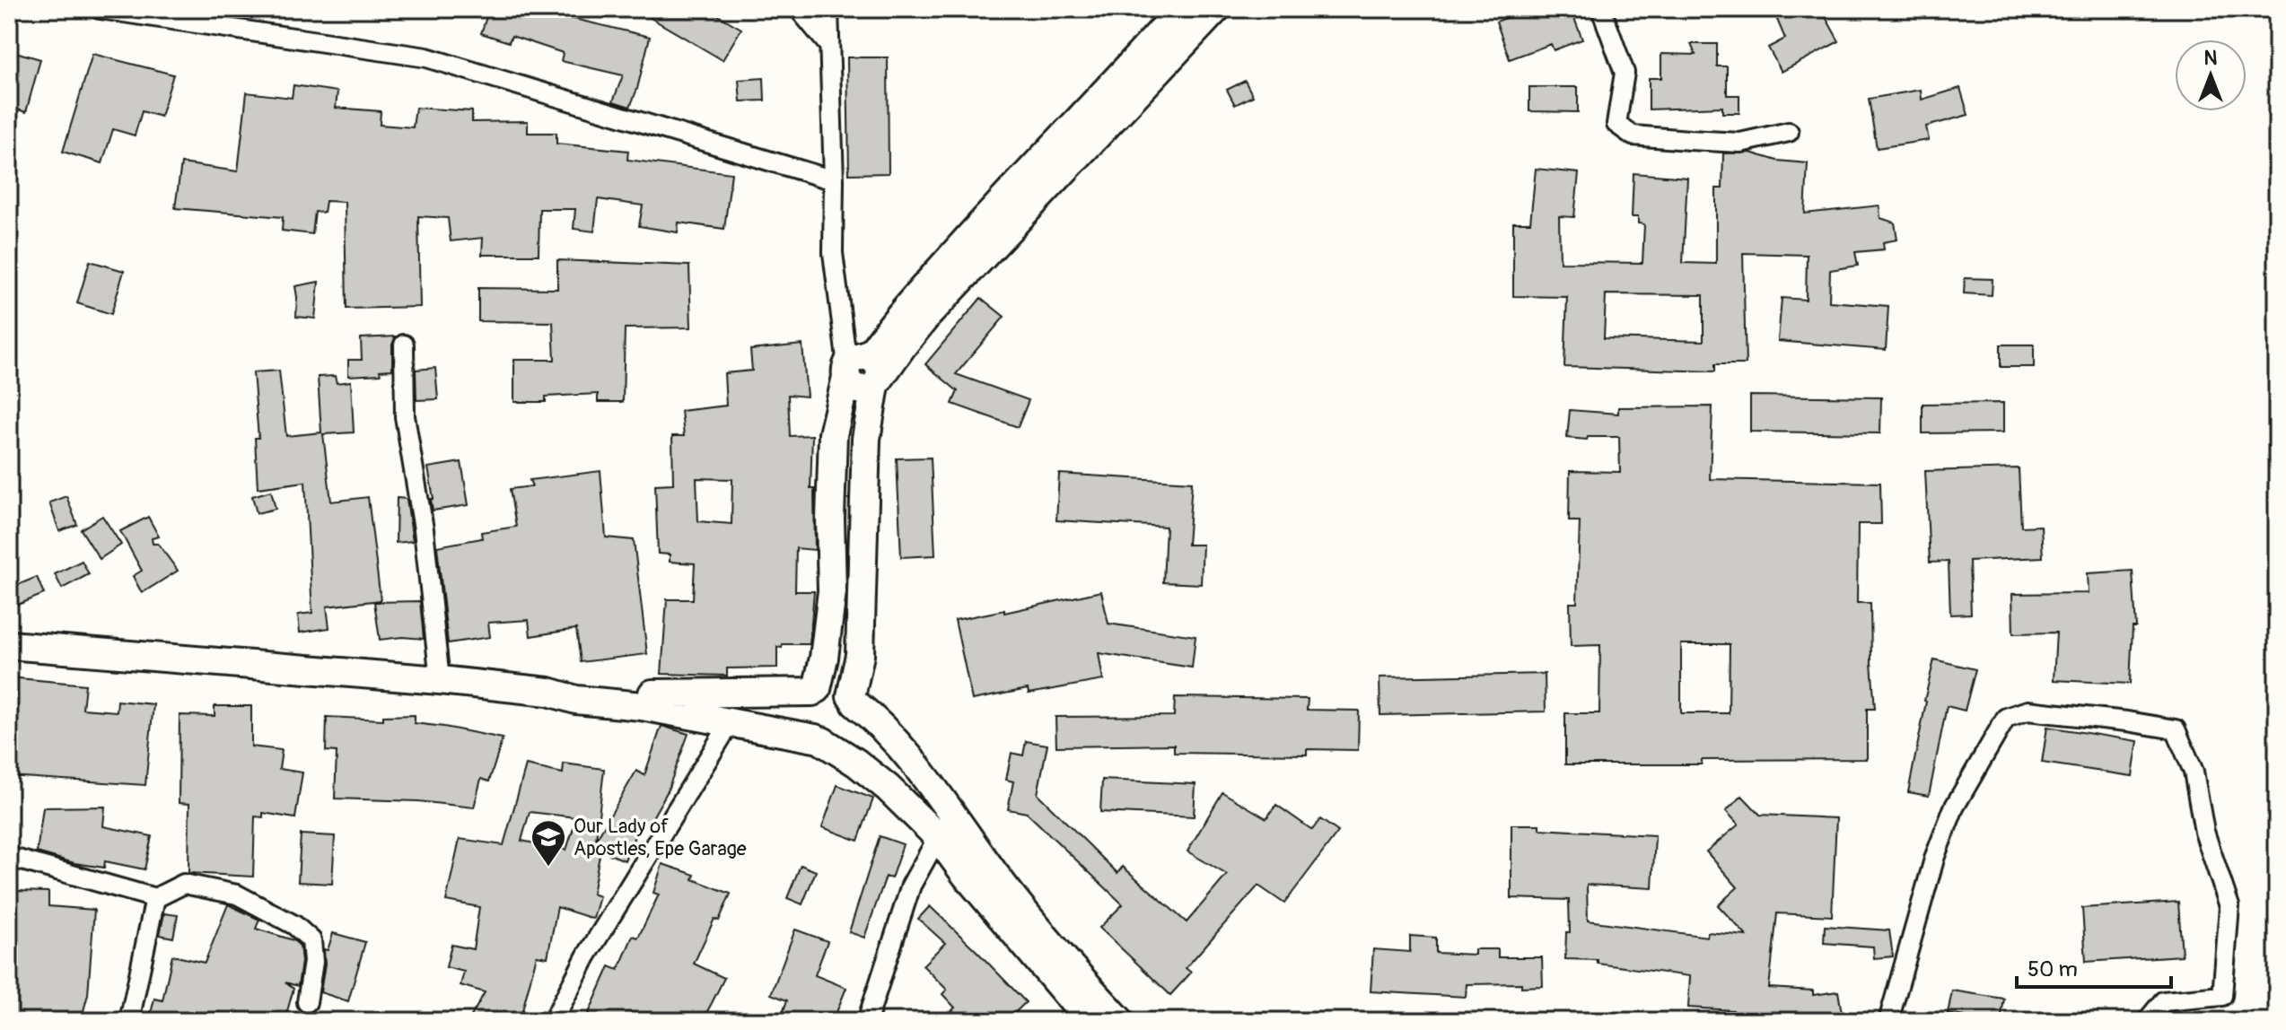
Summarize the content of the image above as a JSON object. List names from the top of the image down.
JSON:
{
  "places": {
    "school or university": ["Our Lady of Apostles, Epe Garage"]
  },
  "scale_bar": "50 m",
  "north": "top"
}
